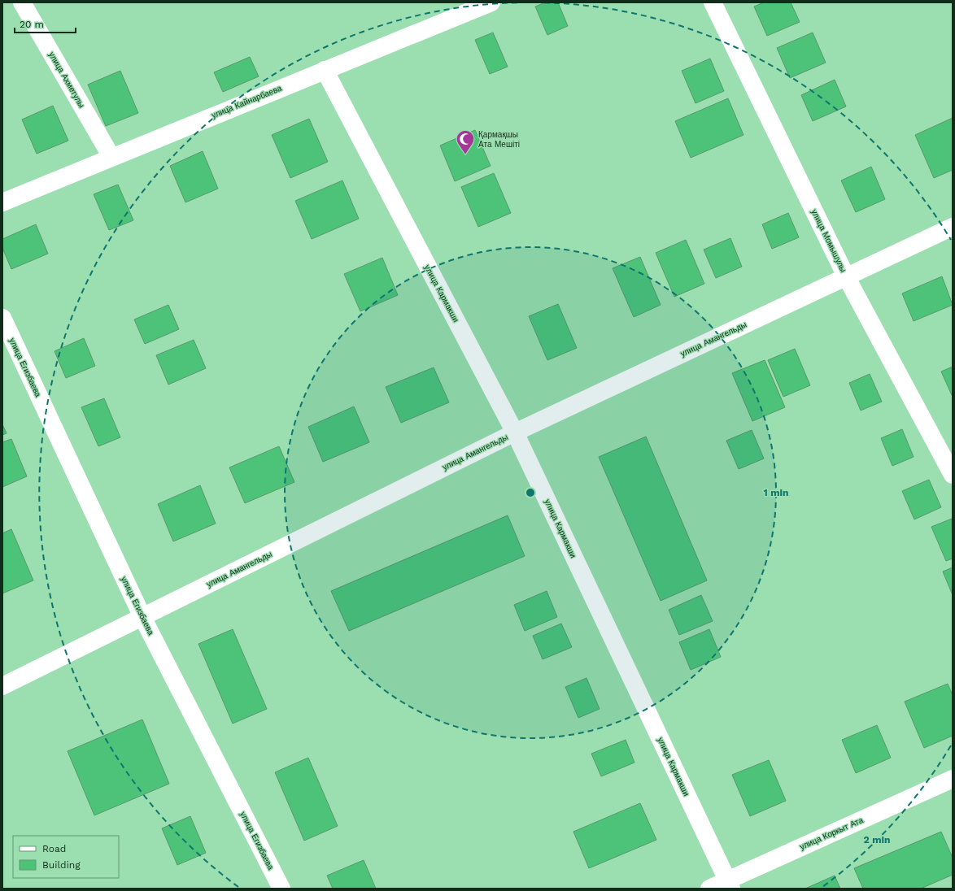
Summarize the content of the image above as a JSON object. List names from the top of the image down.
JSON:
{
  "streets": {
    "street": [
      "улица Ахметулы",
      "улица Кайнарбаева",
      "улица Момышулы",
      "улица Кармакши",
      "улица Амангельды",
      "улица Егизбаева",
      "улица Коркыт Ата"
    ]
  },
  "crossings": [
    ["улица Ахметулы", "улица Кайнарбаева"],
    ["улица Кайнарбаева", "улица Кармакши"],
    ["улица Момышулы", "улица Амангельды"],
    ["улица Кармакши", "улица Амангельды"],
    ["улица Кармакши", "улица Коркыт Ата"],
    ["улица Амангельды", "улица Егизбаева"]
  ],
  "places": {
    "mosque": ["Қармақшы Ата Мешіті"]
  },
  "legend": ["Road", "Building"],
  "scale_bar": "20 m",
  "rings": ["1 min", "2 min"]
}
